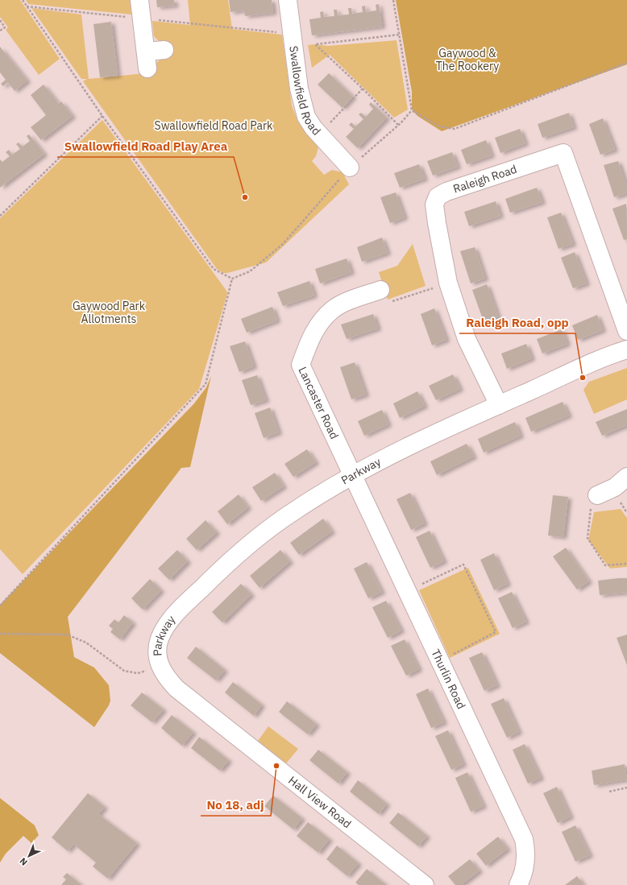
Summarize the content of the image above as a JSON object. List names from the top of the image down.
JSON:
{
  "streets": {
    "street": [
      "Swallowfield Road",
      "Raleigh Road",
      "Lancaster Road",
      "Parkway",
      "Thurlin Road",
      "Hall View Road"
    ]
  },
  "crossings": [
    ["Raleigh Road", "Parkway"],
    ["Lancaster Road", "Parkway"],
    ["Lancaster Road", "Thurlin Road"],
    ["Parkway", "Thurlin Road"],
    ["Parkway", "Hall View Road"]
  ],
  "parks": ["Gaywood & The Rookery", "Swallowfield Road Park", "Gaywood Park Allotments"],
  "places": ["Swallowfield Road Play Area", "Raleigh Road, opp", "No 18, adj"],
  "north": "bottom left"
}
